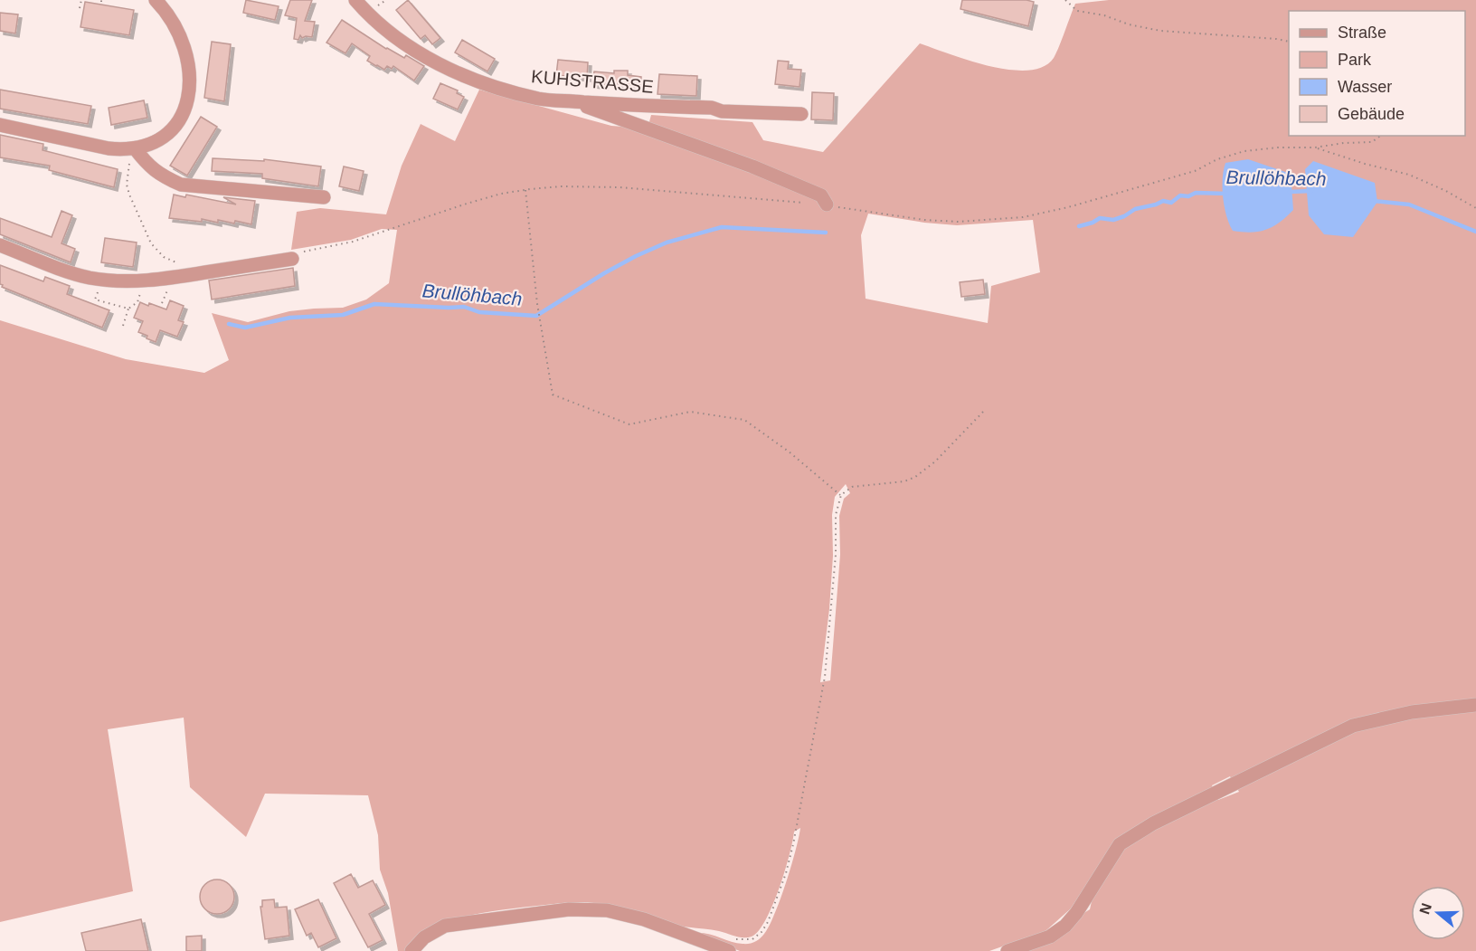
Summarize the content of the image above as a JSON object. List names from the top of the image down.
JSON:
{
  "streets": {
    "street": ["KUHSTRASSE"]
  },
  "water": ["Brullöhbach"],
  "legend": [
    "Straße",
    "Park",
    "Wasser",
    "Gebäude"
  ],
  "north": "left"
}
